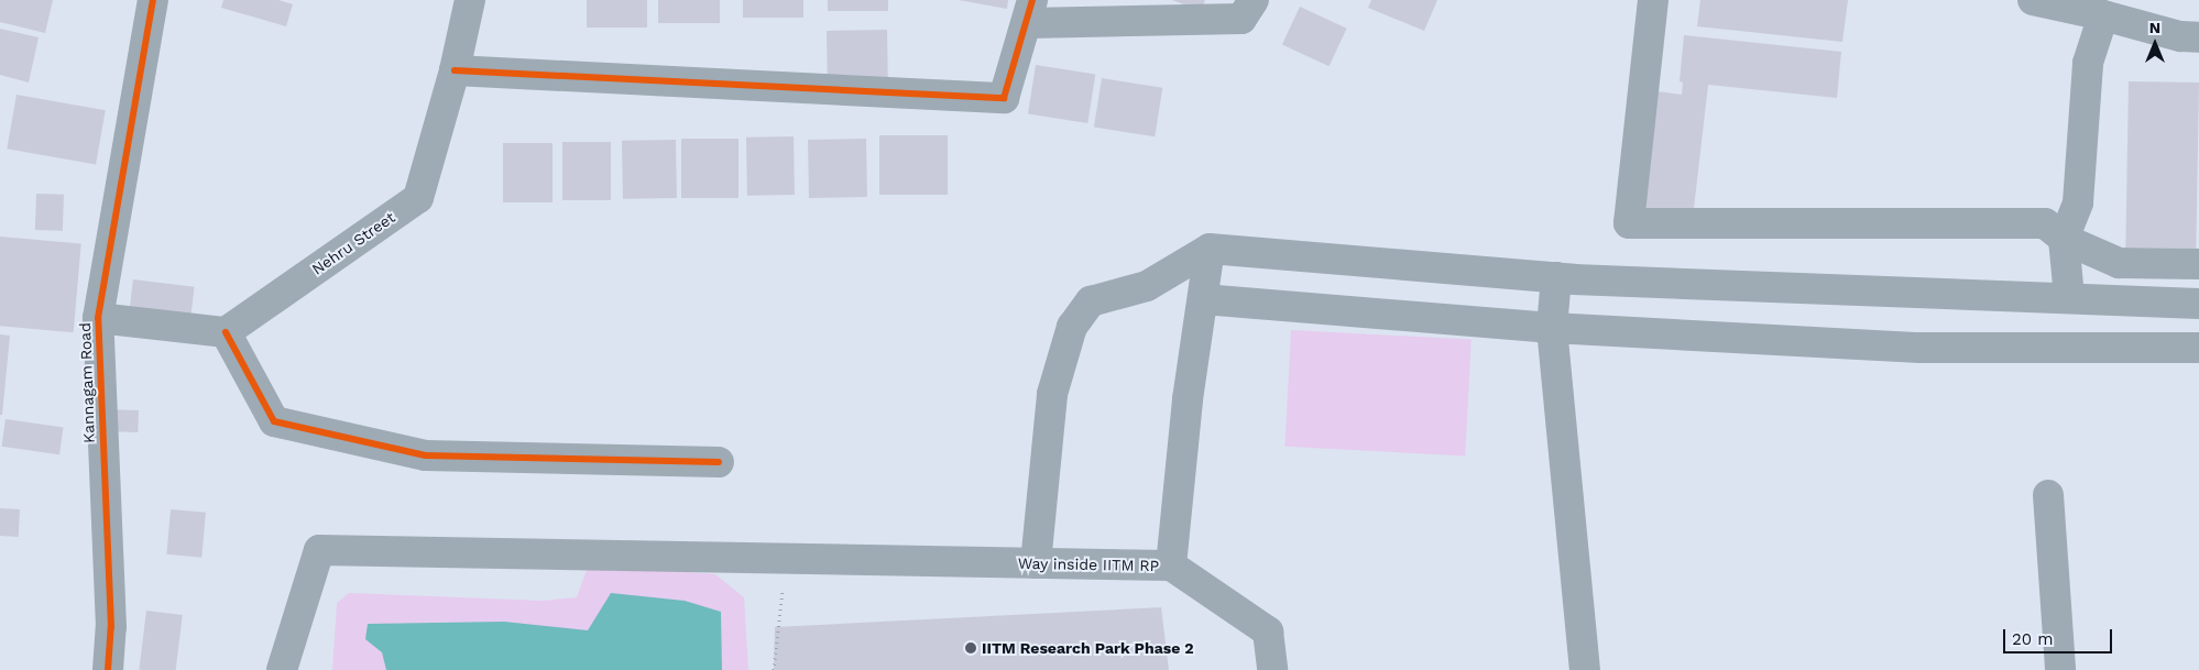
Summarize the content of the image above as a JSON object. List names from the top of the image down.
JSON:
{
  "streets": {
    "street": ["Nehru Street", "Kannagam Road", "Way inside IITM RP"]
  },
  "places": ["IITM Research Park Phase 2"],
  "scale_bar": "20 m",
  "north": "top"
}
